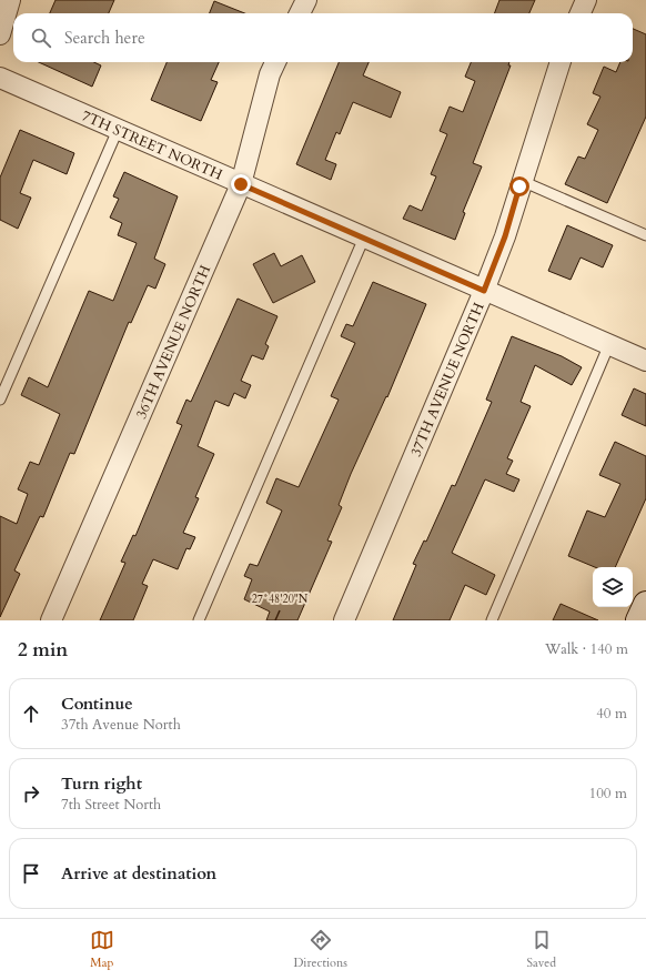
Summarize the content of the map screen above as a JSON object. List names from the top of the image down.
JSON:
{
  "streets": {
    "street": ["7TH STREET NORTH", "36TH AVENUE NORTH", "37TH AVENUE NORTH"]
  },
  "crossings": [
    ["7TH STREET NORTH", "36TH AVENUE NORTH"],
    ["7TH STREET NORTH", "37TH AVENUE NORTH"]
  ],
  "page": {
    "search": "Search here",
    "heading": ["2 min", "Walk · 140 m"],
    "list": [
      ["Continue", "37th Avenue North", "40 m"],
      ["Turn right", "7th Street North", "100 m"],
      "Arrive at destination"
    ],
    "nav": ["Map", "Directions", "Saved"]
  },
  "coordinates": ["27°48'20\"N"]
}
